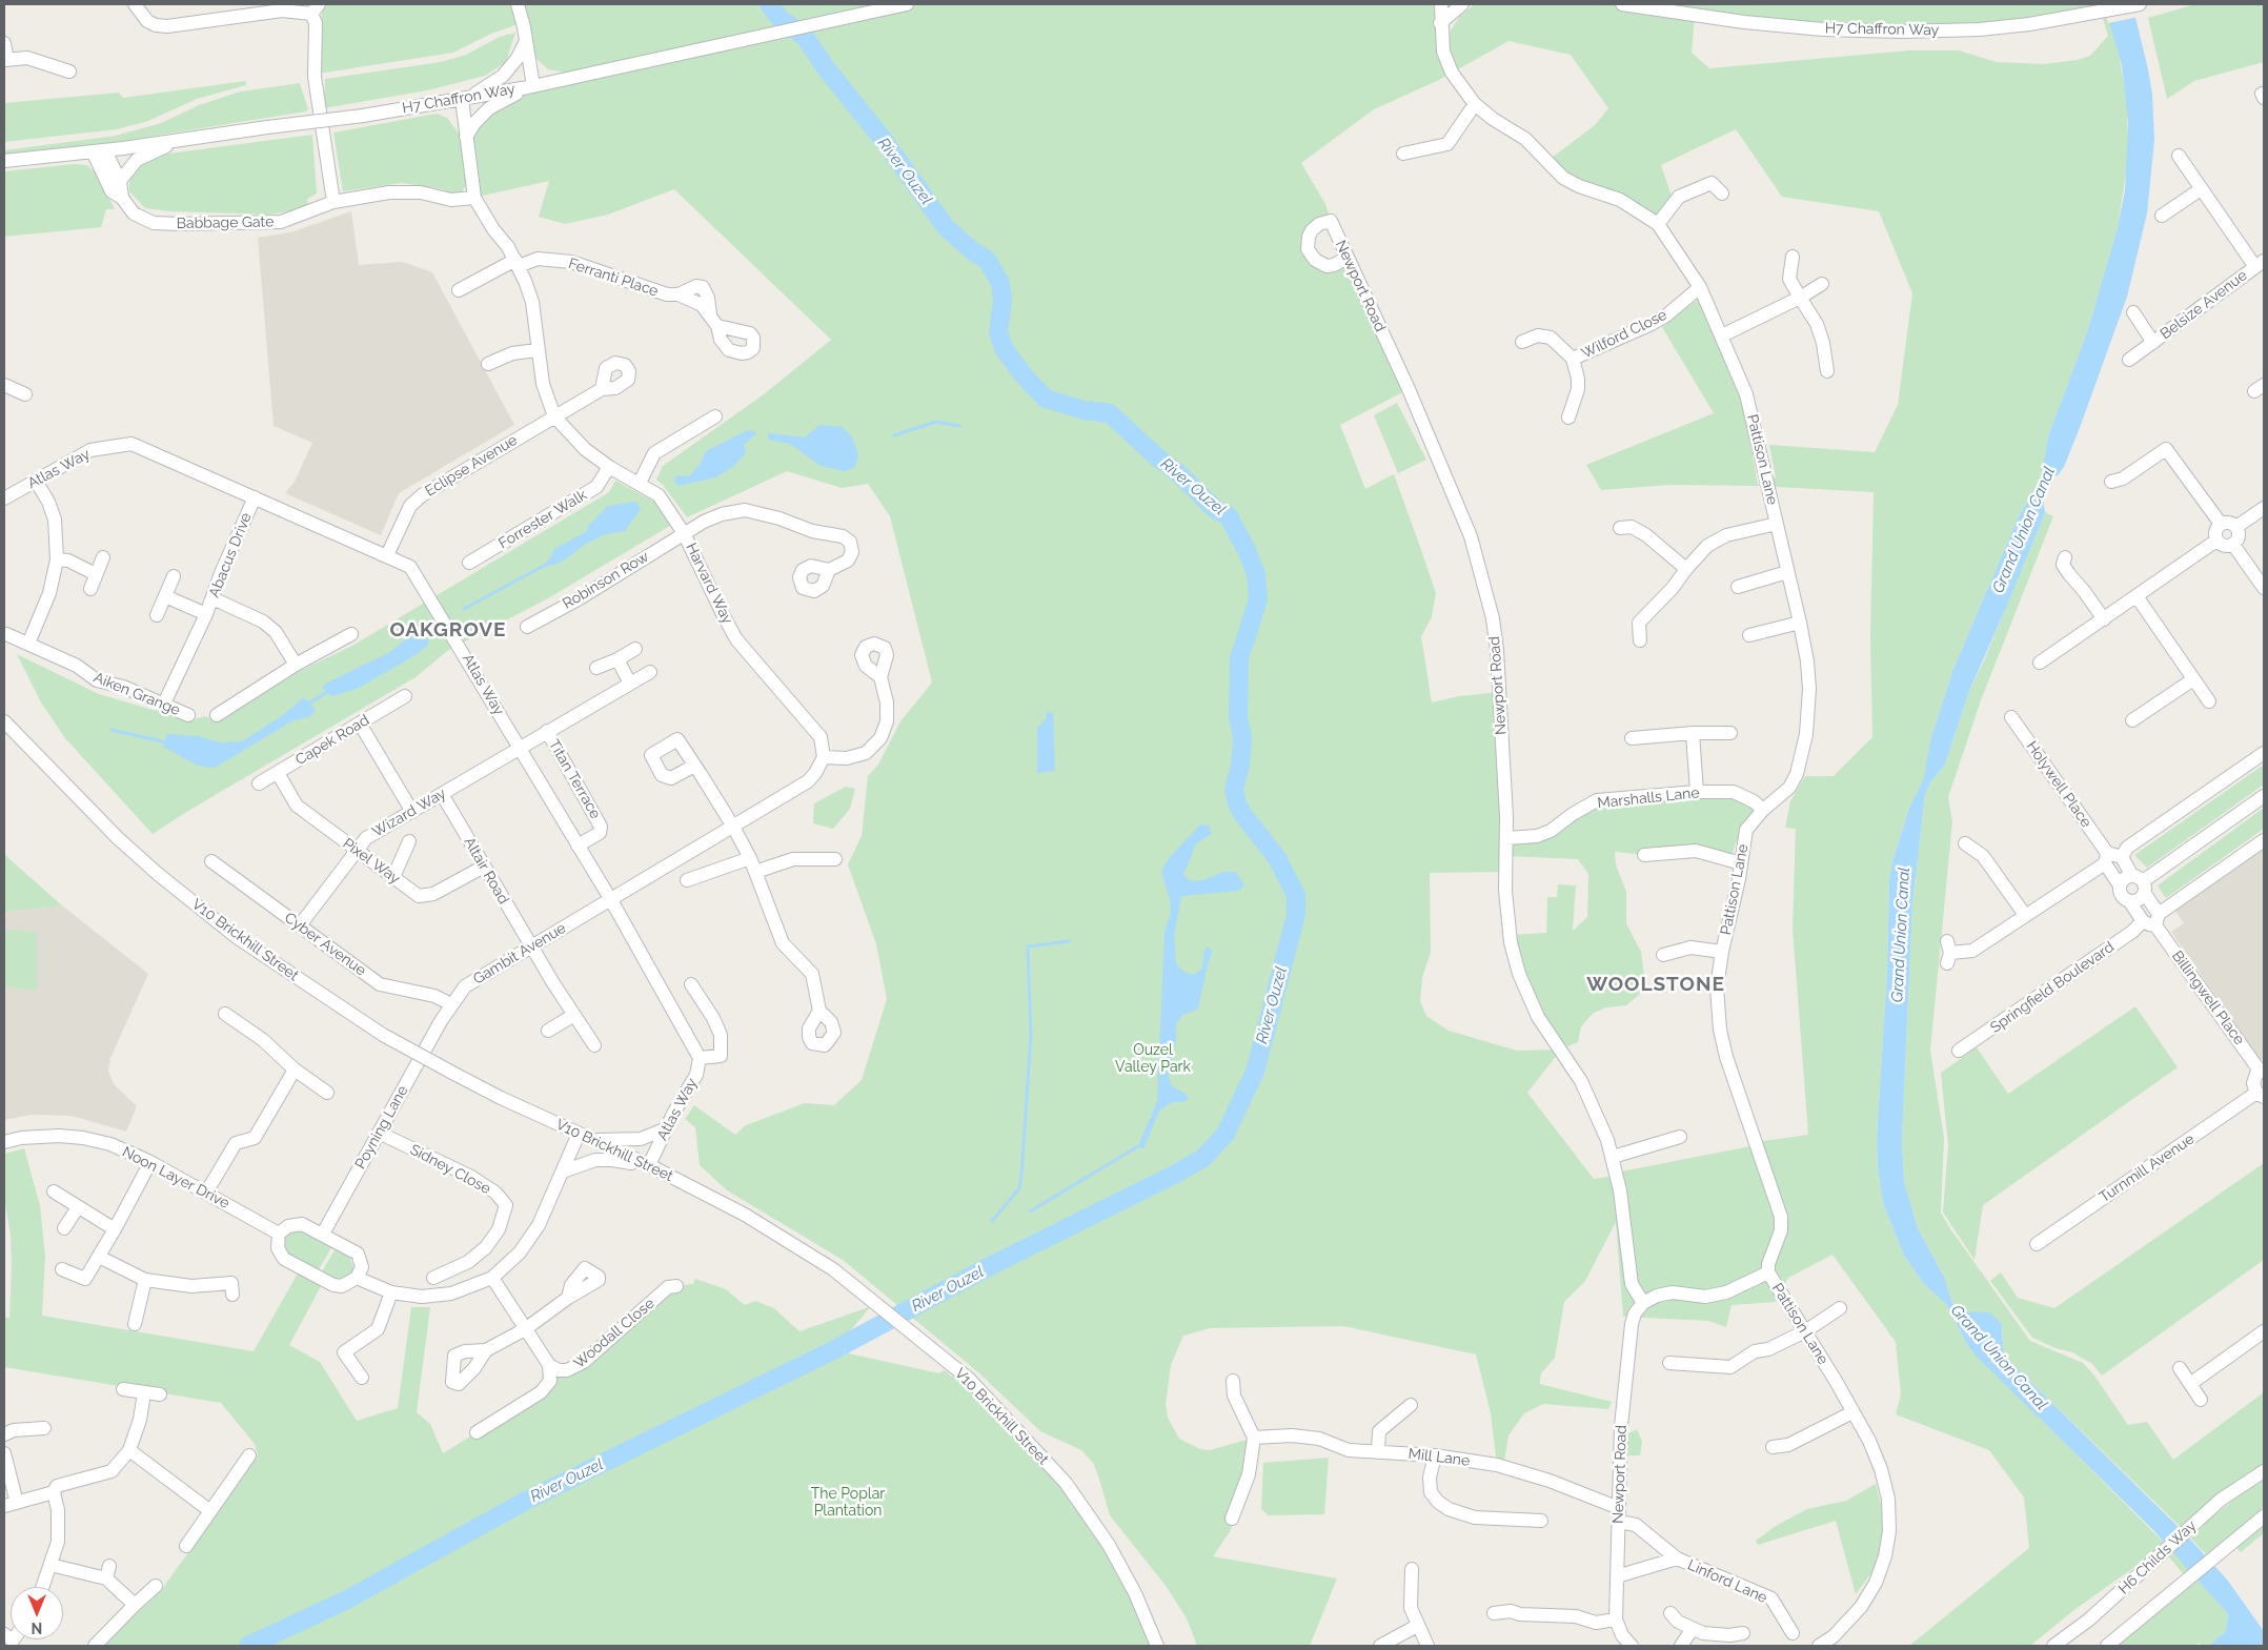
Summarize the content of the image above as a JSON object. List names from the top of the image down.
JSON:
{
  "streets": {
    "street": [
      "H7 Chaffron Way",
      "Babbage Gate",
      "Ferranti Place",
      "Newport Road",
      "Belsize Avenue",
      "Wilford Close",
      "Pattison Lane",
      "Eclipse Avenue",
      "Atlas Way",
      "Forrester Walk",
      "Abacus Drive",
      "Robinson Row",
      "Harvard Way",
      "Aiken Grange",
      "Capek Road",
      "Titan Terrace",
      "Holywell Place",
      "Marshalls Lane",
      "Wizard Way",
      "Pixel Way",
      "Altair Road",
      "V10 Brickhill Street",
      "Cyber Avenue",
      "Gambit Avenue",
      "Springfield Boulevard",
      "Billingwell Place",
      "Poyning Lane",
      "Turnmill Avenue",
      "Sidney Close",
      "Noon Layer Drive",
      "Woodall Close",
      "Mill Lane",
      "H6 Childs Way",
      "Linford Lane"
    ]
  },
  "crossings": [
    ["H7 Chaffron Way", "Babbage Gate"],
    ["Babbage Gate", "Harvard Way"],
    ["Ferranti Place", "Harvard Way"],
    ["Newport Road", "Marshalls Lane"],
    ["Newport Road", "Mill Lane"],
    ["Newport Road", "Linford Lane"],
    ["Wilford Close", "Pattison Lane"],
    ["Pattison Lane", "Marshalls Lane"],
    ["Eclipse Avenue", "Atlas Way"],
    ["Eclipse Avenue", "Harvard Way"],
    ["Atlas Way", "Abacus Drive"],
    ["Atlas Way", "Titan Terrace"],
    ["Atlas Way", "Wizard Way"],
    ["Atlas Way", "V10 Brickhill Street"],
    ["Atlas Way", "Gambit Avenue"],
    ["Forrester Walk", "Harvard Way"],
    ["Abacus Drive", "Aiken Grange"],
    ["Robinson Row", "Harvard Way"],
    ["Capek Road", "Pixel Way"],
    ["Titan Terrace", "Wizard Way"],
    ["Holywell Place", "Springfield Boulevard"],
    ["Holywell Place", "Billingwell Place"],
    ["Wizard Way", "Pixel Way"],
    ["Wizard Way", "Altair Road"],
    ["Wizard Way", "Cyber Avenue"],
    ["Pixel Way", "Altair Road"],
    ["Altair Road", "Gambit Avenue"],
    ["Cyber Avenue", "Gambit Avenue"],
    ["Gambit Avenue", "Poyning Lane"],
    ["Springfield Boulevard", "Billingwell Place"],
    ["Poyning Lane", "Sidney Close"]
  ],
  "districts": ["OAKGROVE", "WOOLSTONE"],
  "water": ["River Ouzel", "Grand Union Canal"],
  "parks": ["Ouzel Valley Park", "The Poplar Plantation"],
  "north": "bottom"
}
